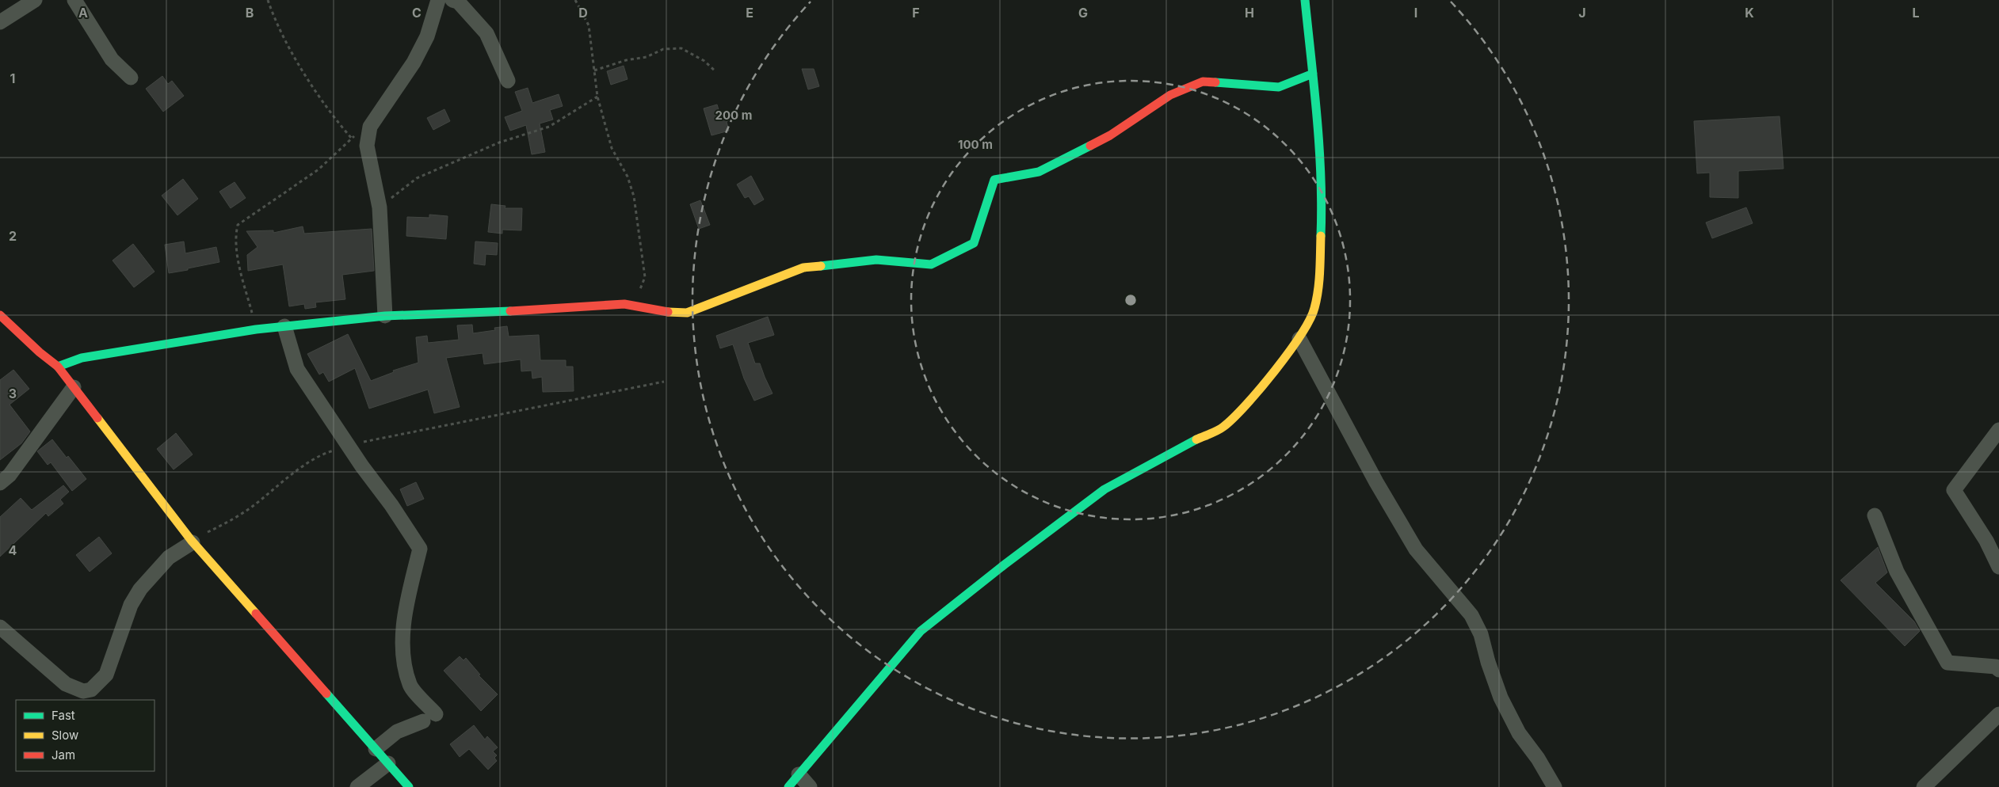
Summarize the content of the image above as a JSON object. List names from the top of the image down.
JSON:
{
  "legend": ["Fast", "Slow", "Jam"],
  "grid": {
    "columns": [
      "A",
      "B",
      "C",
      "D",
      "E",
      "F",
      "G",
      "H",
      "I",
      "J",
      "K",
      "L"
    ],
    "rows": [
      "1",
      "2",
      "3",
      "4"
    ]
  },
  "rings": ["200 m", "100 m"]
}
